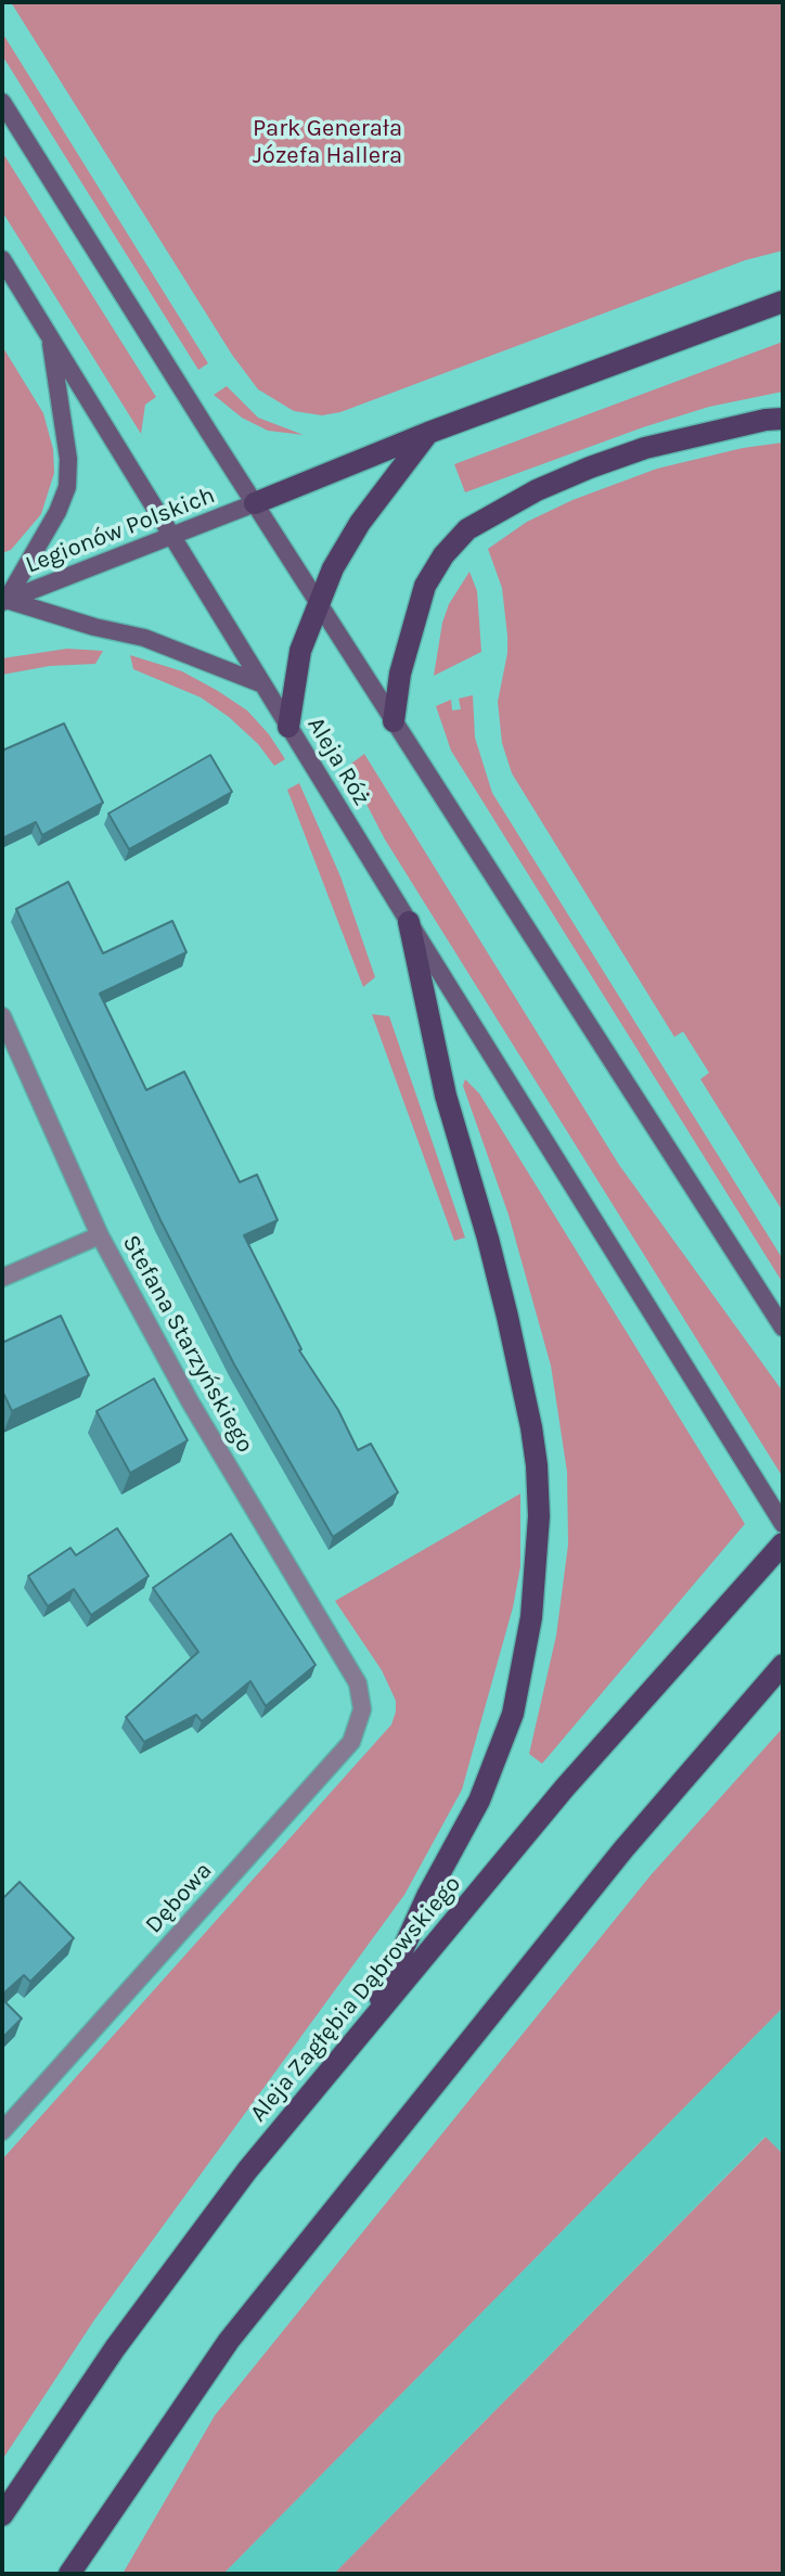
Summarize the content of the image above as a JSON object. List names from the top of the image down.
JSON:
{
  "streets": {
    "main road": ["Legionów Polskich", "Aleja Róż", "Aleja Zagłębia Dąbrowskiego"],
    "street": ["Stefana Starzyńskiego", "Dębowa"]
  },
  "crossings": [
    ["Legionów Polskich", "Aleja Róż"],
    ["Stefana Starzyńskiego", "Dębowa"]
  ],
  "parks": ["Park Generała Józefa Hallera"]
}
